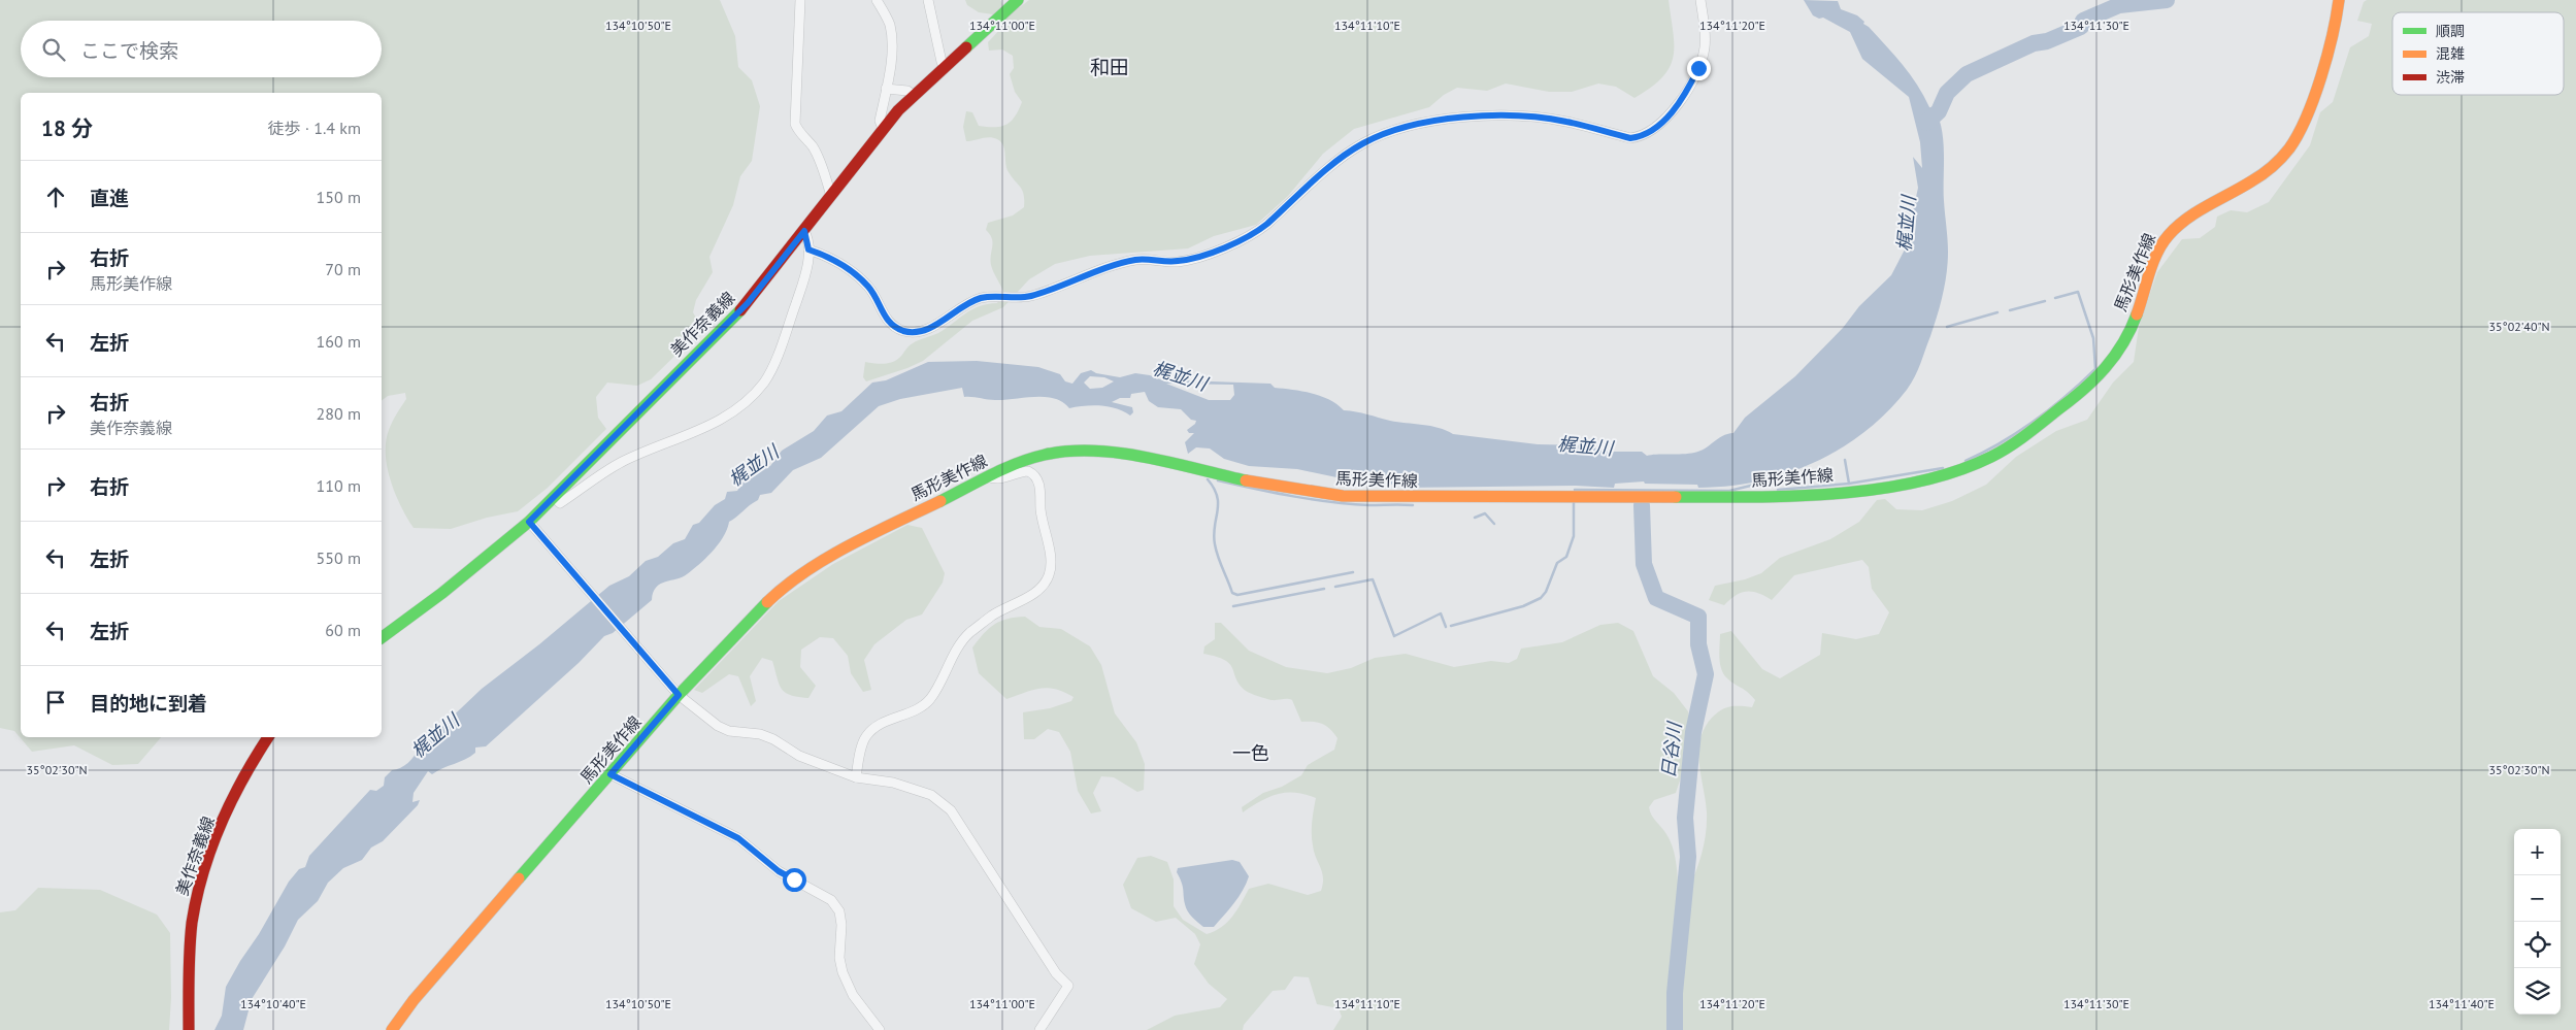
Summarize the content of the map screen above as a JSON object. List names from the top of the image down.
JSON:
{
  "streets": {
    "main road": ["馬形美作線", "美作奈義線"]
  },
  "districts": ["和田", "一色"],
  "water": ["梶並川", "日谷川"],
  "legend": ["順調", "混雑", "渋滞"],
  "page": {
    "search": "ここで検索",
    "heading": ["18 分", "徒歩 · 1.4 km"],
    "list": [
      ["直進", "150 m"],
      ["右折", "馬形美作線", "70 m"],
      ["左折", "160 m"],
      ["右折", "美作奈義線", "280 m"],
      ["右折", "110 m"],
      ["左折", "550 m"],
      ["左折", "60 m"],
      "目的地に到着"
    ],
    "map_buttons": ["+", "−"]
  },
  "coordinates": [
    "134°10'50\"E",
    "134°11'00\"E",
    "134°11'10\"E",
    "134°11'20\"E",
    "134°11'30\"E",
    "35°02'40\"N",
    "35°02'30\"N",
    "134°10'40\"E",
    "134°11'40\"E"
  ]
}
